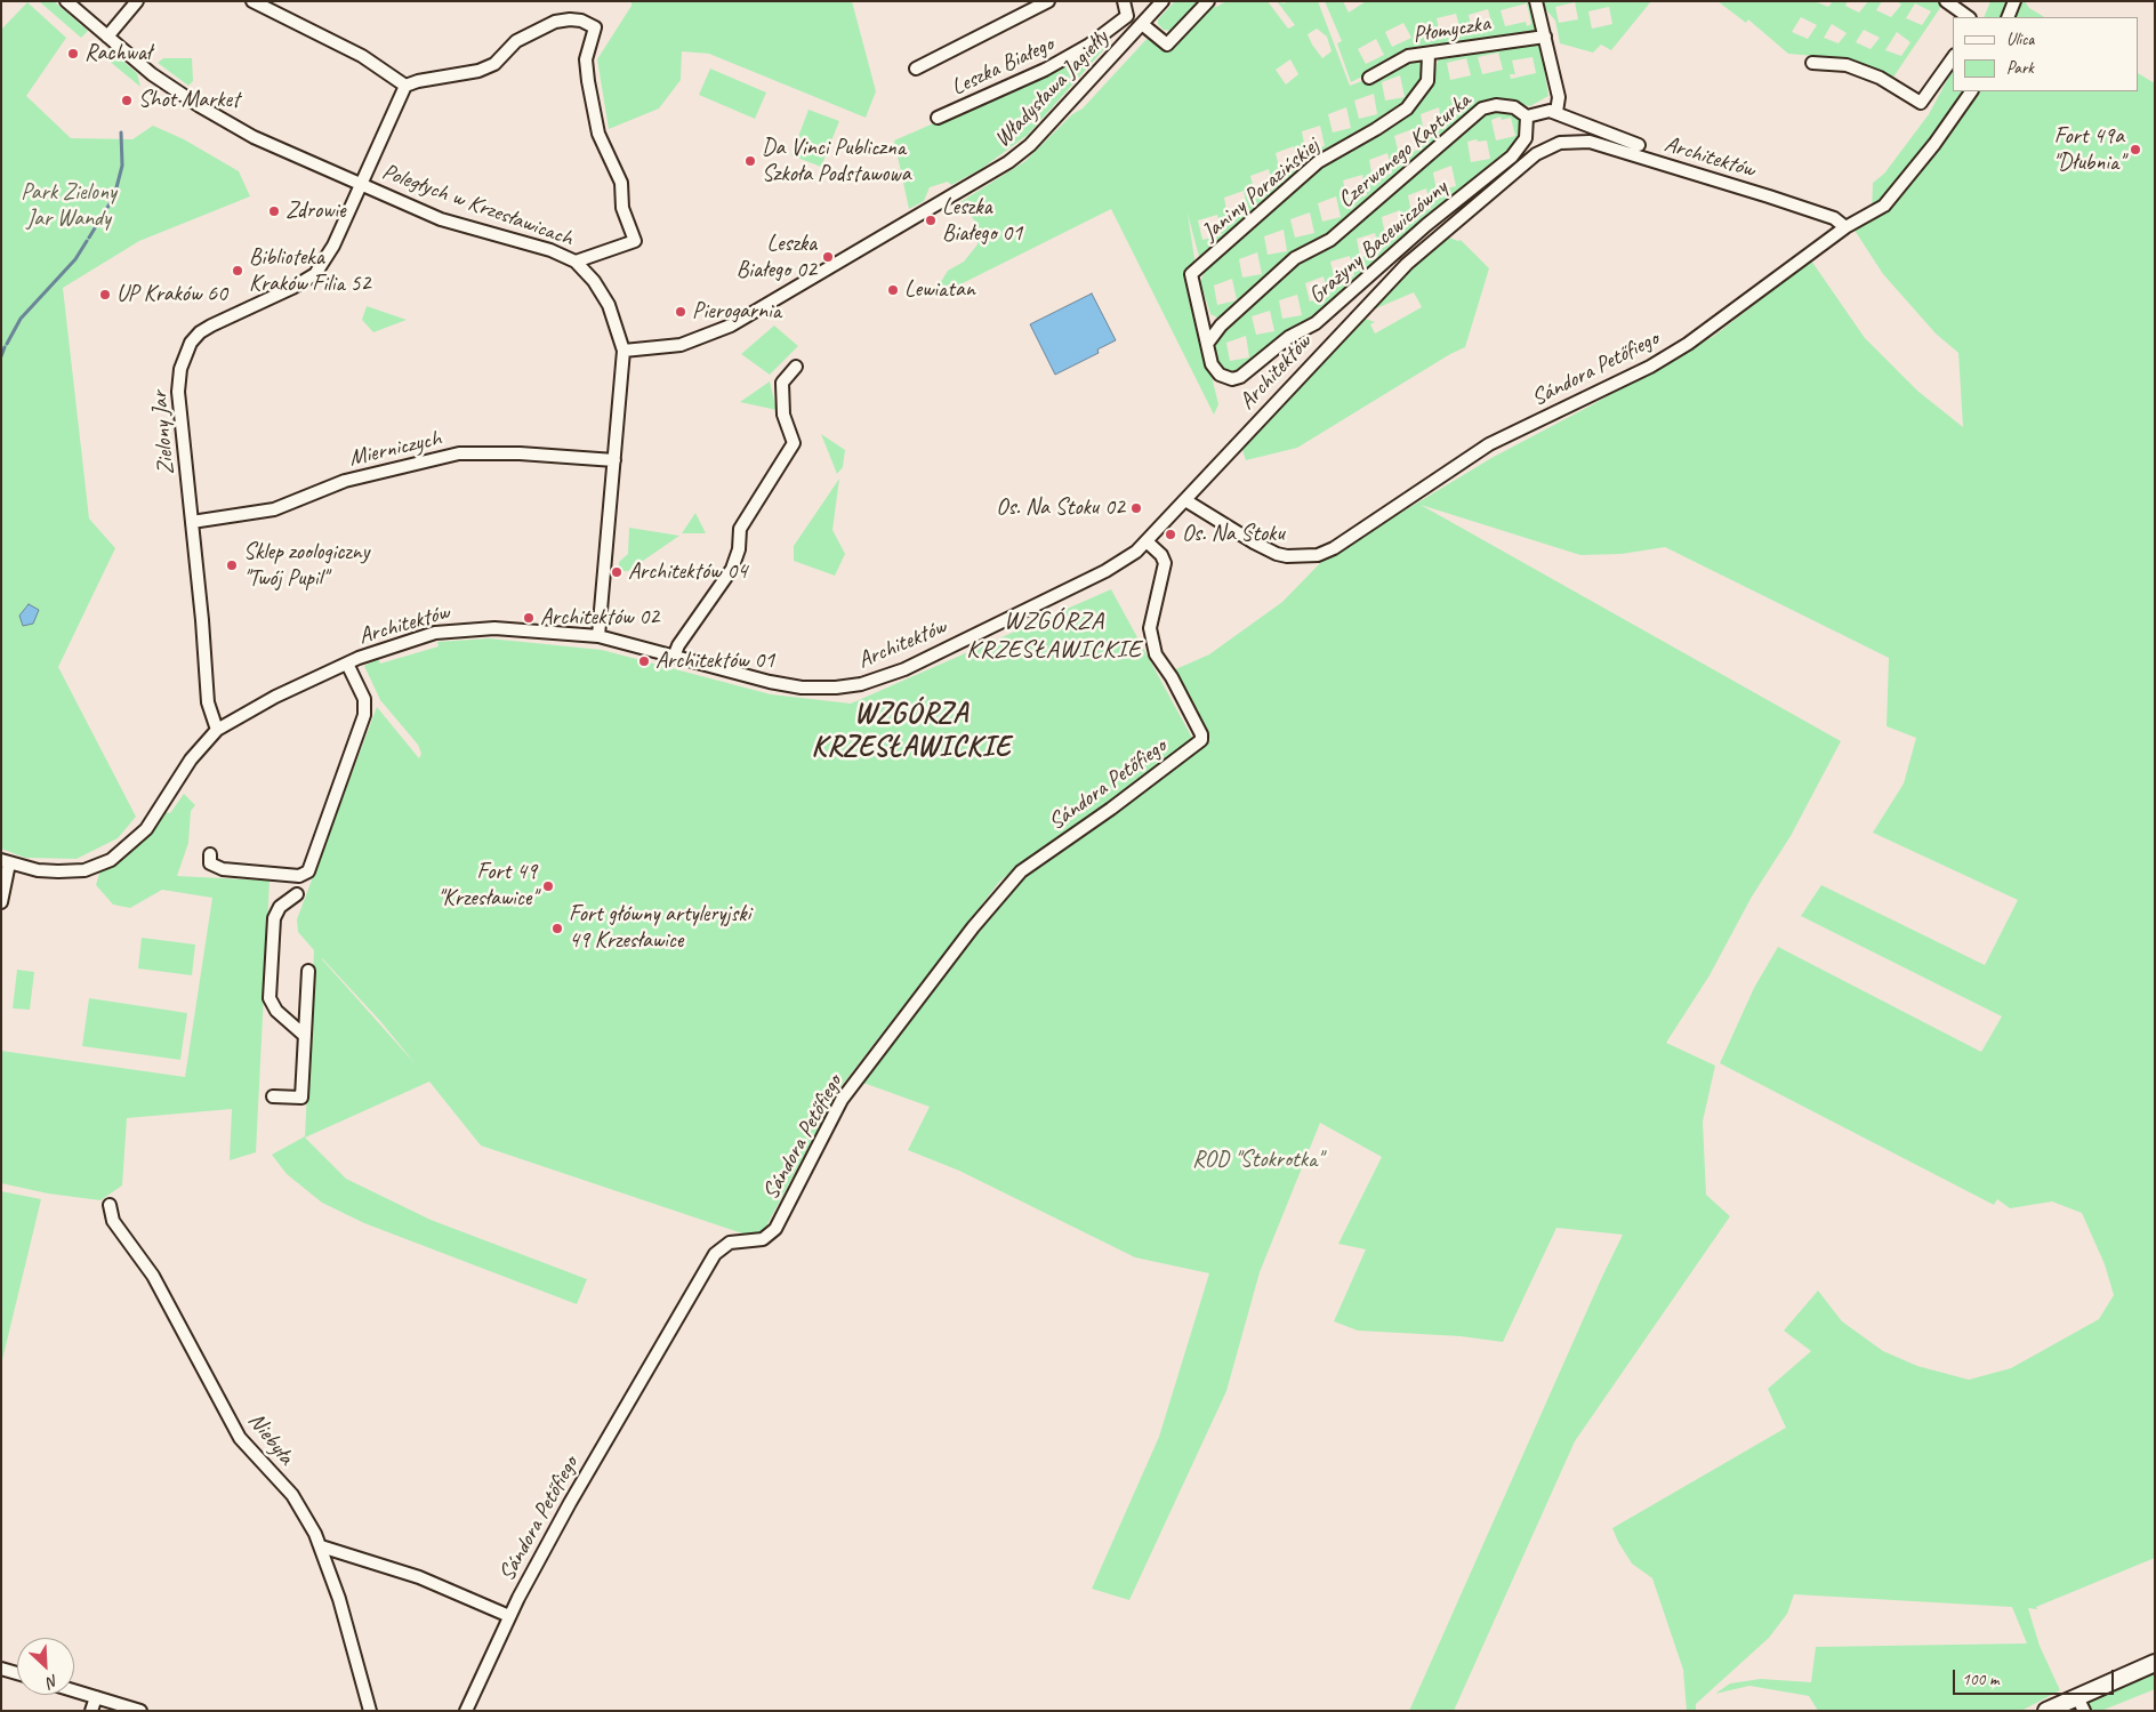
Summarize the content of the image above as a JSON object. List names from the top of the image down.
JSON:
{
  "streets": {
    "street": [
      "Płomyczka",
      "Leszka Białego",
      "Władysława Jagiełły",
      "Czerwonego Kapturka",
      "Architektów",
      "Janiny Porazińskiej",
      "Poległych w Krzesławicach",
      "Grażyny Bacewiczówny",
      "Sándora Petőfiego",
      "Zielony Jar",
      "Mierniczych",
      "Niebyła"
    ]
  },
  "crossings": [
    ["Płomyczka", "Janiny Porazińskiej"],
    ["Władysława Jagiełły", "Poległych w Krzesławicach"],
    ["Czerwonego Kapturka", "Janiny Porazińskiej"],
    ["Czerwonego Kapturka", "Grażyny Bacewiczówny"],
    ["Architektów", "Poległych w Krzesławicach"],
    ["Architektów", "Sándora Petőfiego"],
    ["Architektów", "Zielony Jar"],
    ["Janiny Porazińskiej", "Grażyny Bacewiczówny"],
    ["Poległych w Krzesławicach", "Zielony Jar"],
    ["Poległych w Krzesławicach", "Mierniczych"],
    ["Zielony Jar", "Mierniczych"]
  ],
  "districts": ["WZGÓRZA KRZESŁAWICKIE", "WZGÓRZA KRZESŁAWICKIE"],
  "parks": ["Park Zielony Jar Wandy", "ROD \"Stokrotka\""],
  "places": [
    "Rachwał",
    "Shot Market",
    "Fort 49a \"Dłubnia\"",
    "Da Vinci Publiczna Szkoła Podstawowa",
    "Zdrowie",
    "Leszka Białego 01",
    "Leszka Białego 02",
    "Biblioteka Kraków Filia 52",
    "Lewiatan",
    "UP Kraków 60",
    "Pierogarnia",
    "Os. Na Stoku 02",
    "Os. Na Stoku",
    "Sklep zoologiczny \"Twój Pupil\"",
    "Architektów 04",
    "Architektów 02",
    "Architektów 01",
    "Fort 49 \"Krzesławice\"",
    "Fort główny artyleryjski 49 Krzesławice"
  ],
  "legend": ["Ulica", "Park"],
  "scale_bar": "100 m",
  "north": "bottom right"
}
